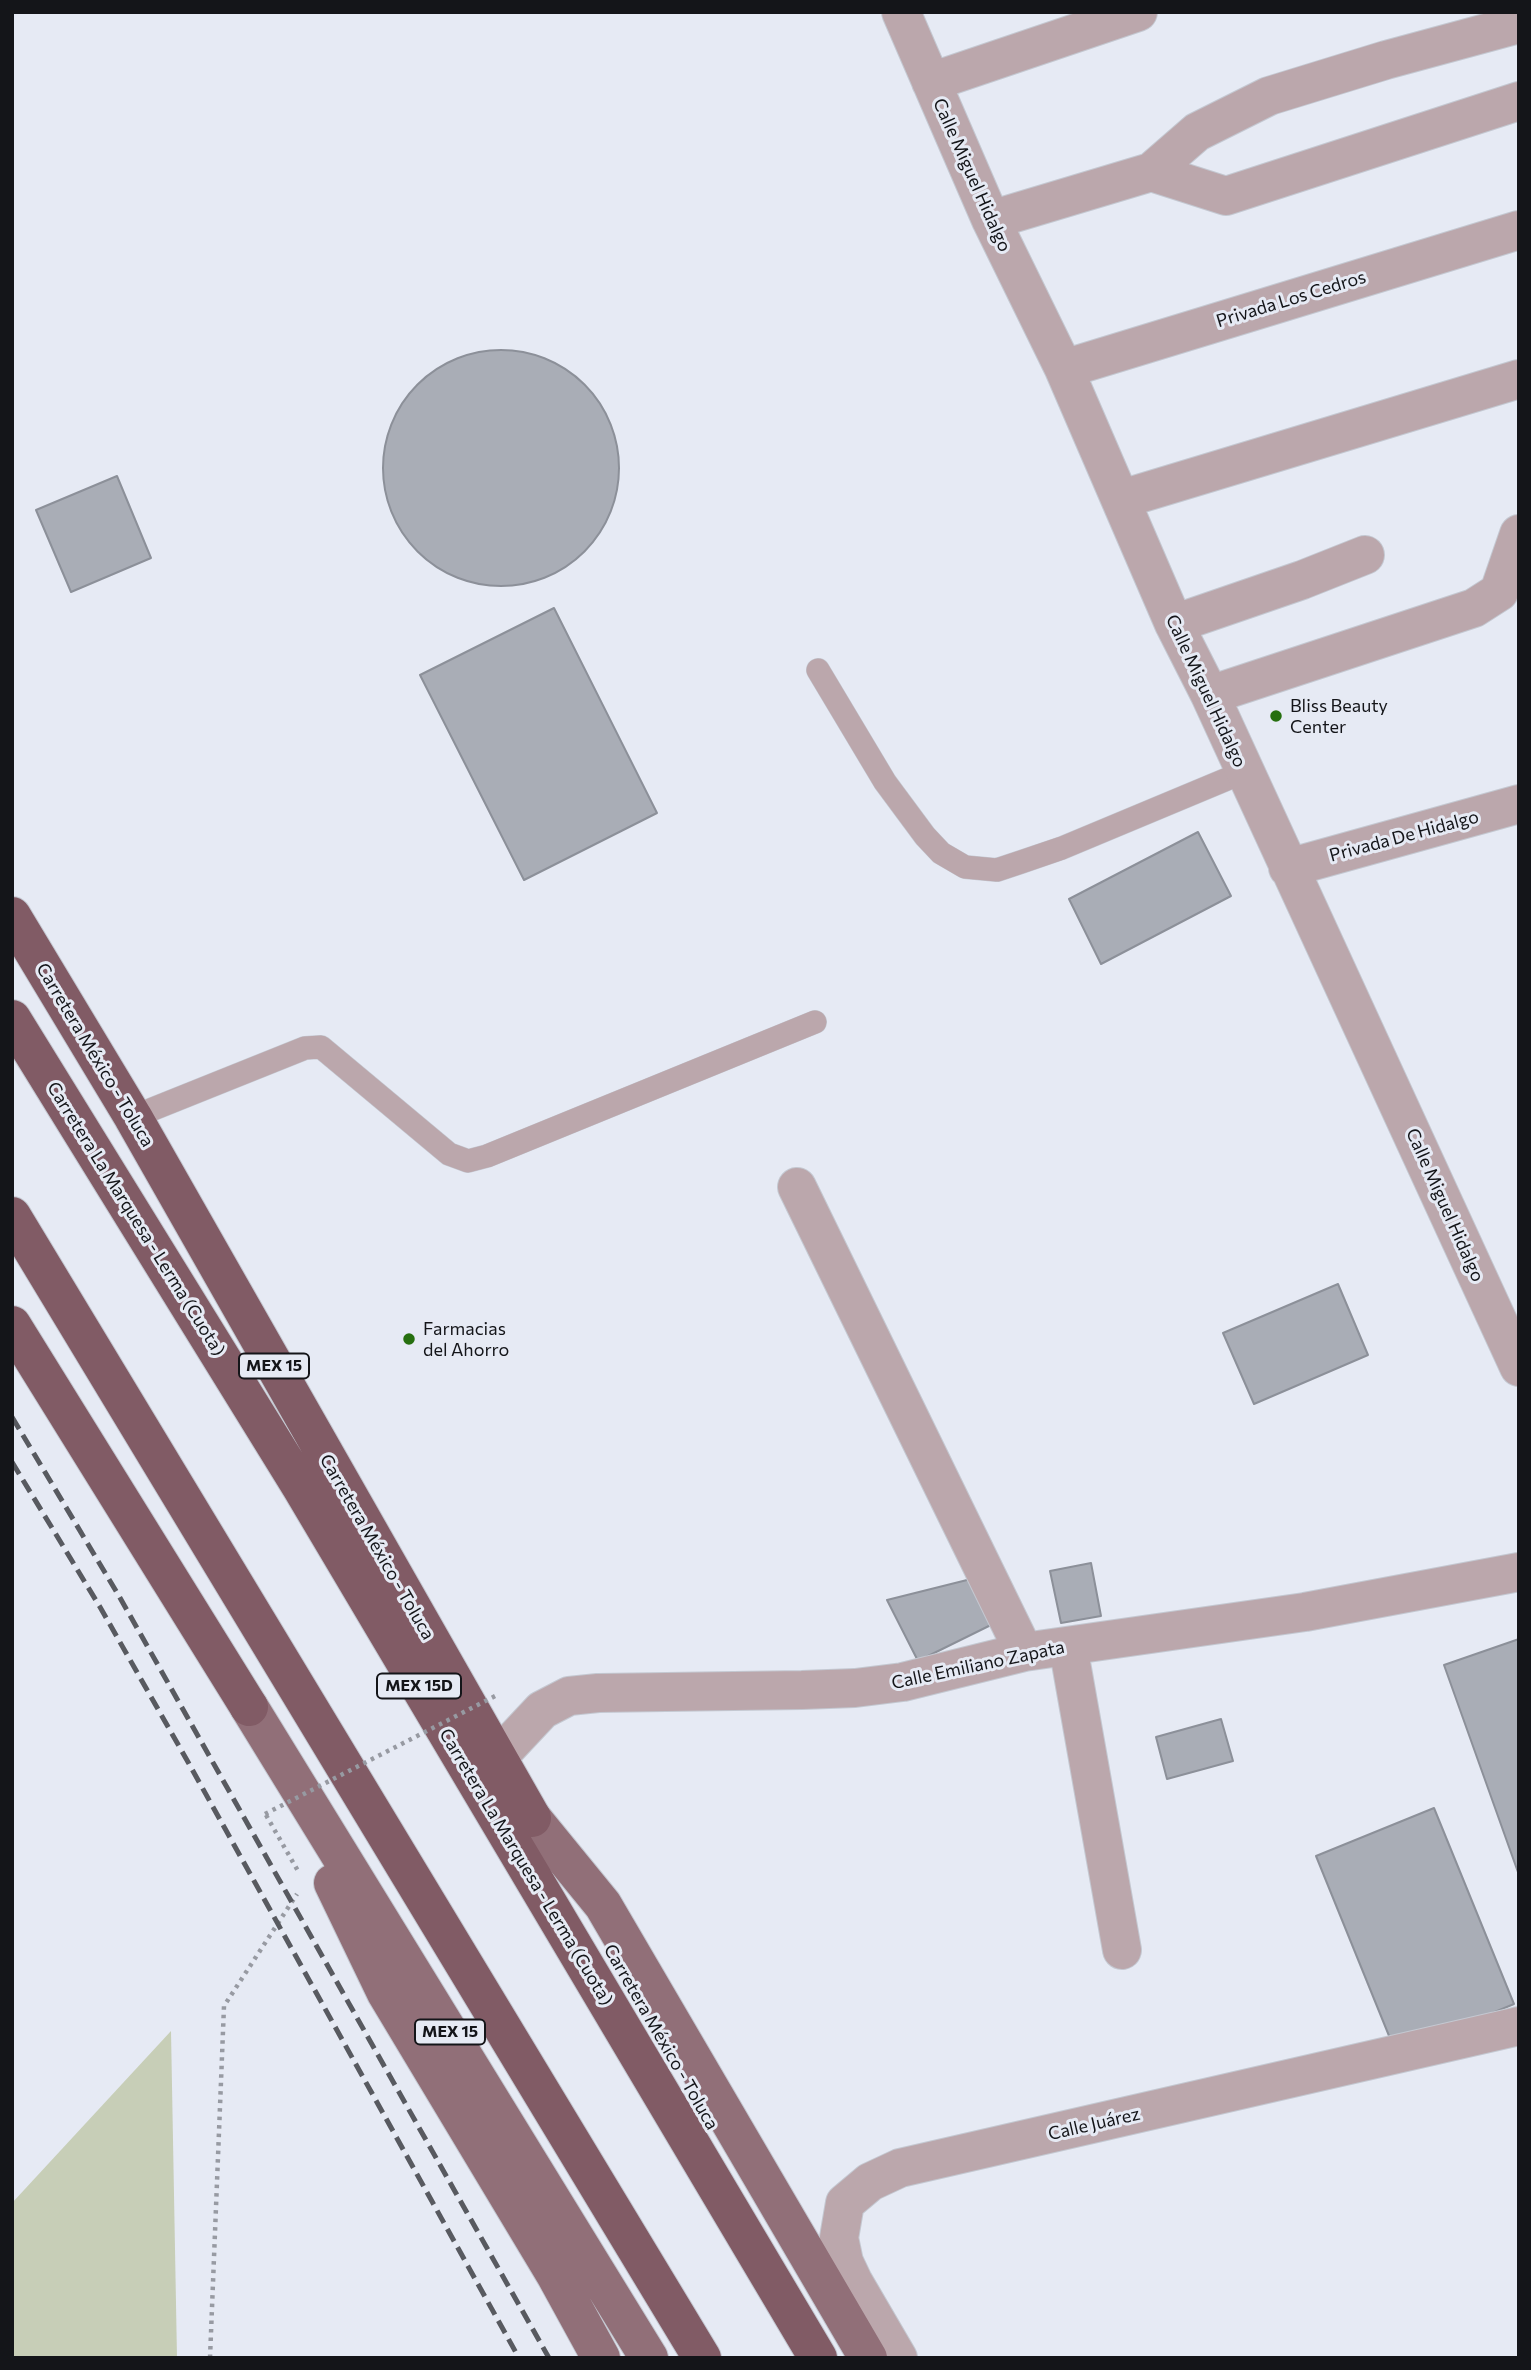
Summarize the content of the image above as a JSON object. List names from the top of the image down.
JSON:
{
  "streets": {
    "highway": [
      "Carretera México - Toluca",
      "Carretera La Marquesa - Lerma (Cuota)",
      "MEX 15",
      "MEX 15D"
    ],
    "street": [
      "Calle Miguel Hidalgo",
      "Privada Los Cedros",
      "Privada De Hidalgo",
      "Calle Emiliano Zapata",
      "Calle Juárez"
    ]
  },
  "crossings": [
    ["Calle Miguel Hidalgo", "Privada Los Cedros"],
    ["Calle Miguel Hidalgo", "Privada De Hidalgo"],
    ["Carretera México - Toluca", "Calle Emiliano Zapata"]
  ],
  "places": ["Bliss Beauty Center", "Farmacias del Ahorro"]
}
